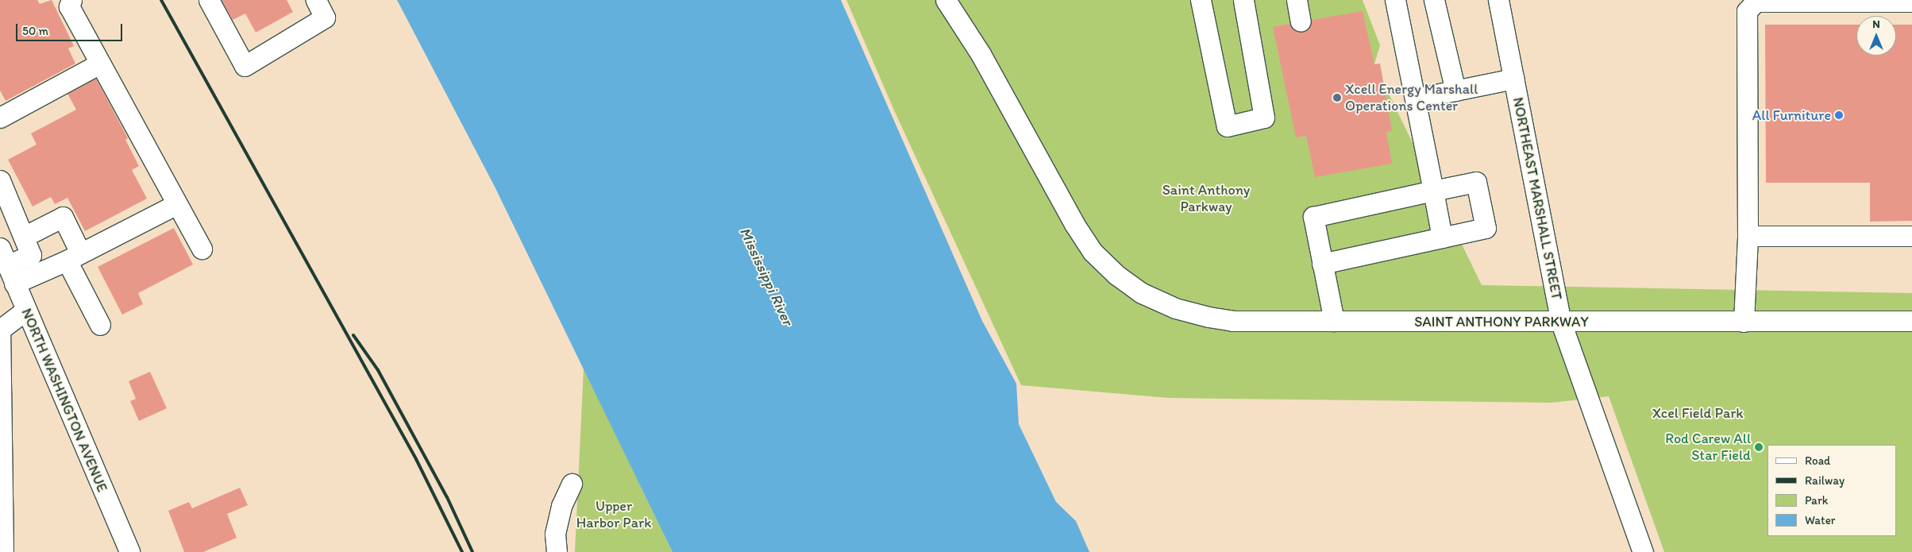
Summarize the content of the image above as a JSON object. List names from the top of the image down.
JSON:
{
  "streets": {
    "street": ["NORTHEAST MARSHALL STREET", "SAINT ANTHONY PARKWAY", "NORTH WASHINGTON AVENUE"]
  },
  "crossings": [
    ["NORTHEAST MARSHALL STREET", "SAINT ANTHONY PARKWAY"]
  ],
  "water": ["Mississippi River"],
  "parks": ["Saint Anthony Parkway", "Xcel Field Park", "Upper Harbor Park"],
  "places": ["Xcell Energy Marshall Operations Center", "All Furniture", "Rod Carew All Star Field"],
  "legend": [
    "Road",
    "Railway",
    "Park",
    "Water"
  ],
  "scale_bar": "50 m",
  "north": "top"
}
